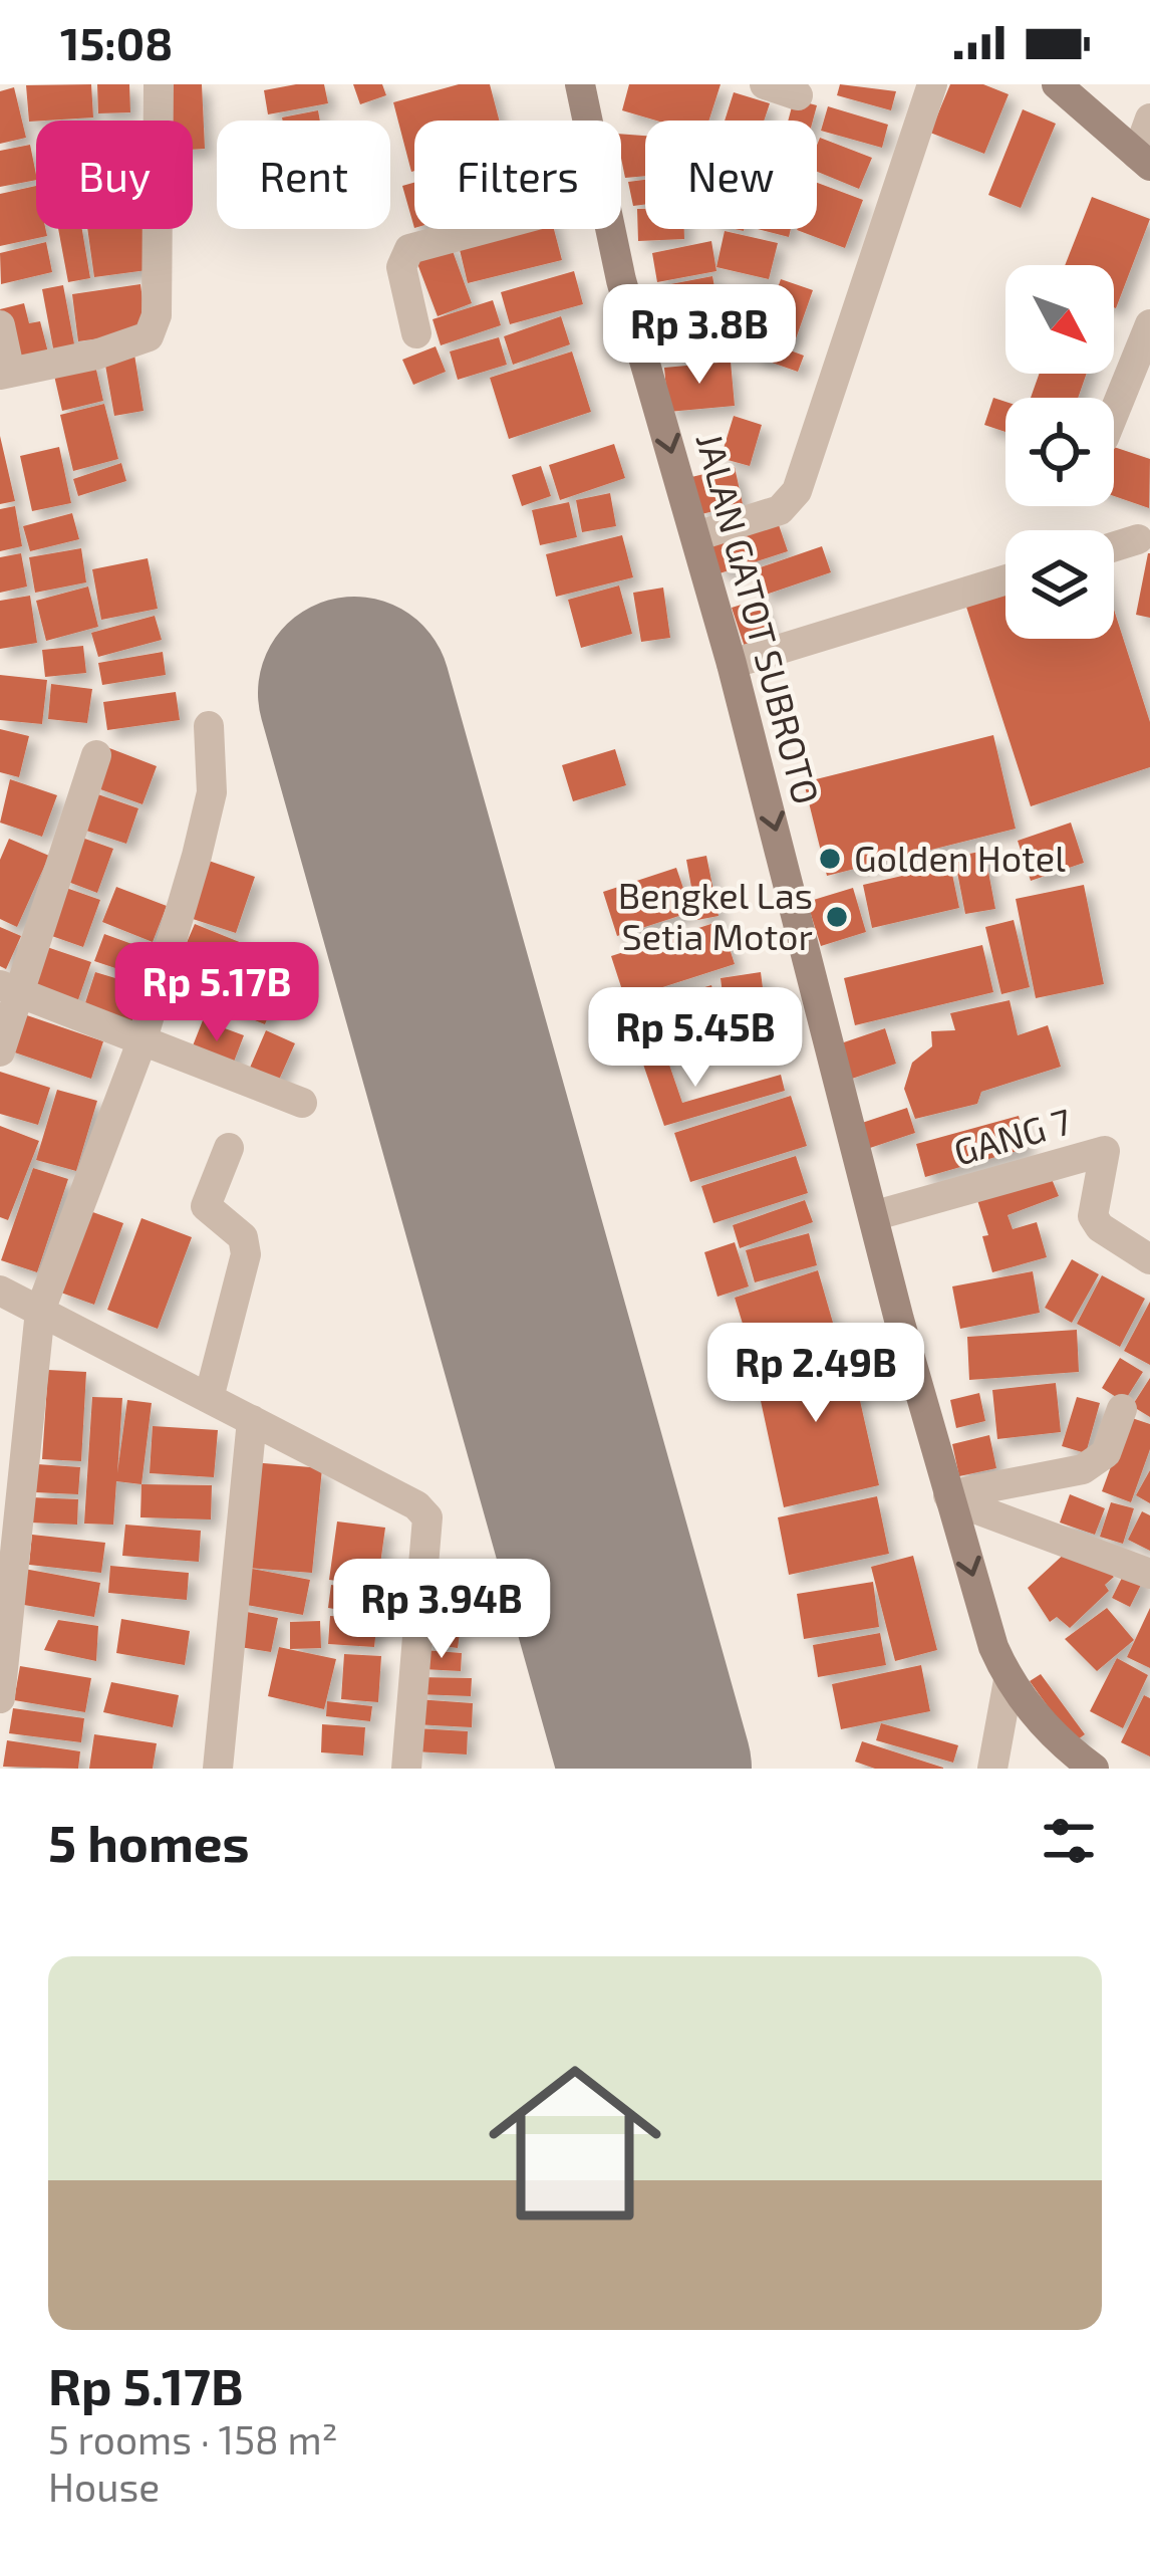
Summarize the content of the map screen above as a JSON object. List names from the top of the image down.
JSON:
{
  "streets": {
    "street": ["JALAN GATOT SUBROTO", "GANG 7"]
  },
  "crossings": [
    ["JALAN GATOT SUBROTO", "GANG 7"]
  ],
  "one_way": ["JALAN GATOT SUBROTO"],
  "places": ["Golden Hotel", "Bengkel Las Setia Motor"],
  "north": "bottom right",
  "page": {
    "status": "15:08",
    "chip": [
      "Buy",
      "Rent",
      "Filters",
      "New"
    ],
    "price": [
      "Rp 3.8B",
      "Rp 5.17B",
      "Rp 5.45B",
      "Rp 2.49B",
      "Rp 3.94B"
    ],
    "heading": "5 homes",
    "list": [
      {
        "name": "Rp 5.17B",
        "note": "5 rooms · 158 m² · House"
      }
    ]
  }
}
